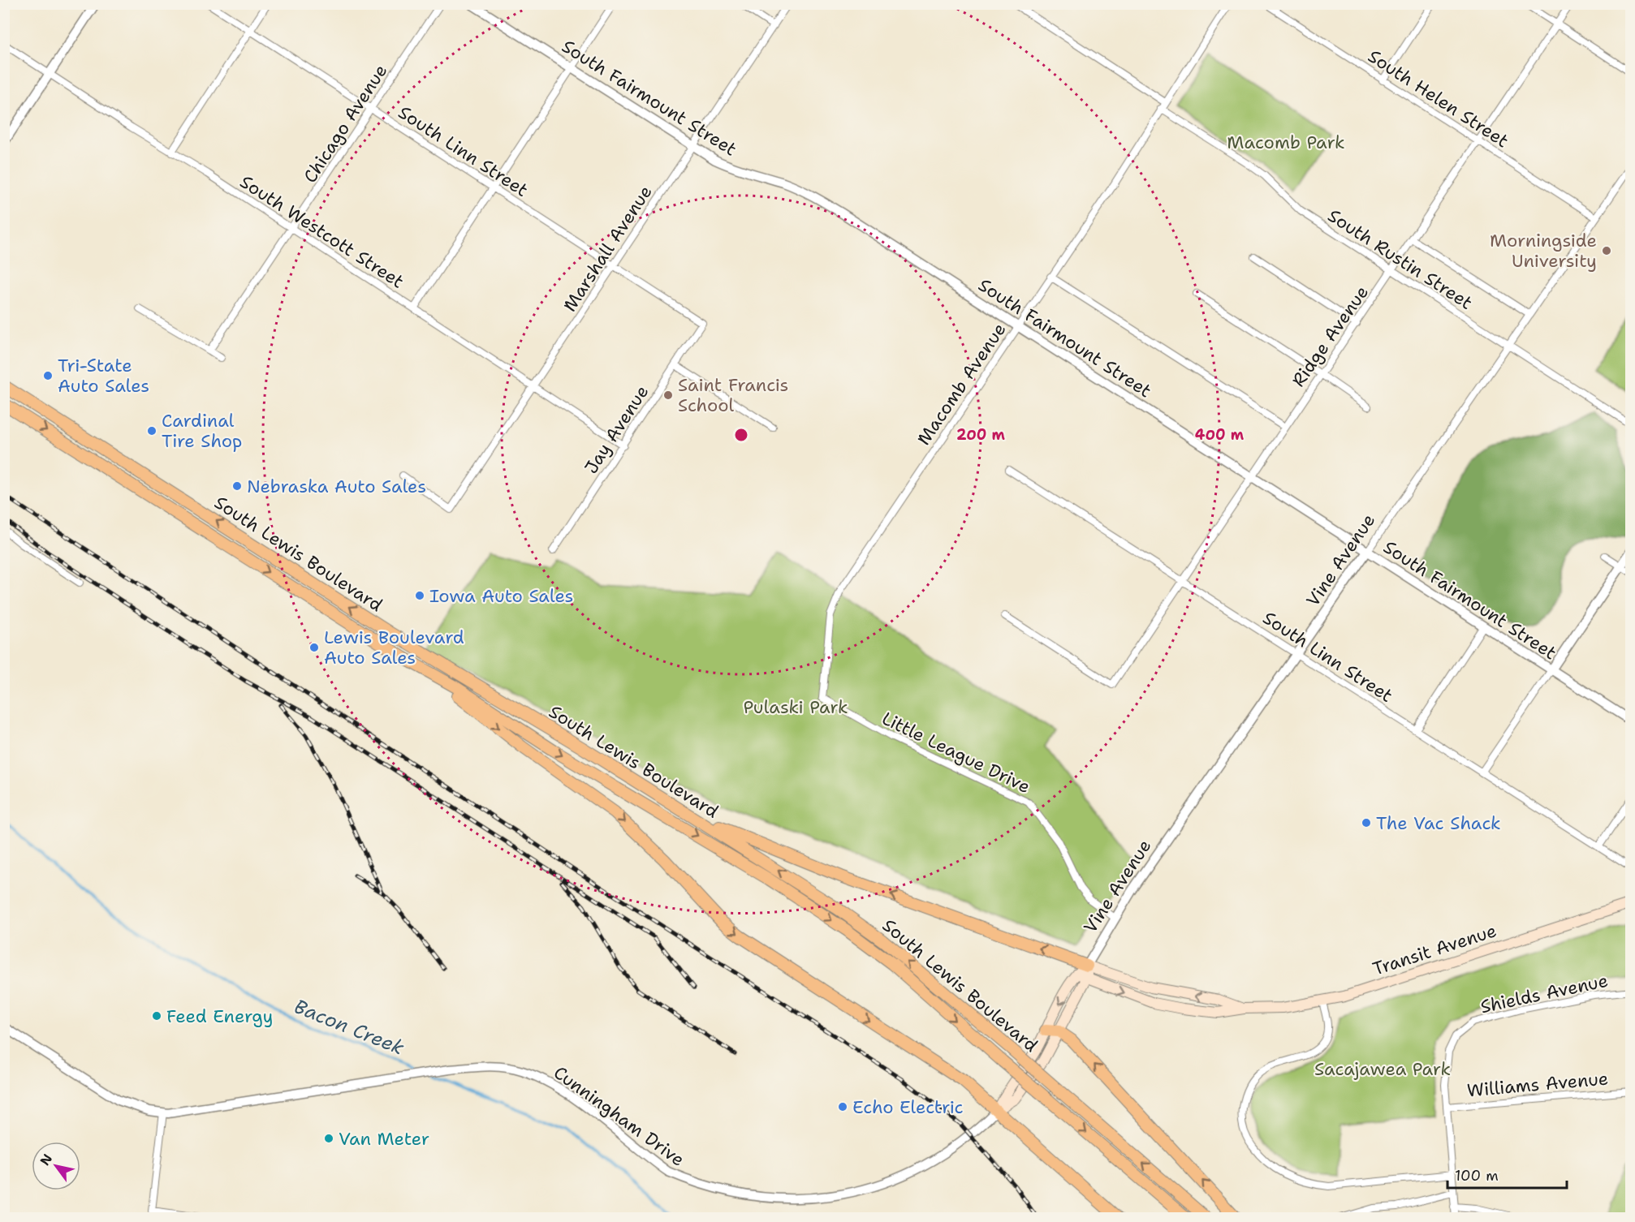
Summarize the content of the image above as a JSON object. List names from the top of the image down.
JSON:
{
  "streets": {
    "main road": ["South Lewis Boulevard", "Vine Avenue", "Transit Avenue"],
    "street": [
      "South Fairmount Street",
      "South Helen Street",
      "Chicago Avenue",
      "South Linn Street",
      "South Westcott Street",
      "Marshall Avenue",
      "South Rustin Street",
      "Ridge Avenue",
      "Macomb Avenue",
      "Jay Avenue",
      "Little League Drive",
      "Shields Avenue",
      "Williams Avenue",
      "Cunningham Drive"
    ]
  },
  "crossings": [
    ["South Fairmount Street", "Marshall Avenue"],
    ["South Fairmount Street", "Ridge Avenue"],
    ["South Fairmount Street", "Macomb Avenue"],
    ["South Fairmount Street", "Vine Avenue"],
    ["South Helen Street", "Ridge Avenue"],
    ["South Helen Street", "Vine Avenue"],
    ["Chicago Avenue", "South Linn Street"],
    ["Chicago Avenue", "South Westcott Street"],
    ["South Linn Street", "Marshall Avenue"],
    ["South Linn Street", "Ridge Avenue"],
    ["South Linn Street", "Jay Avenue"],
    ["South Linn Street", "Vine Avenue"],
    ["South Westcott Street", "Marshall Avenue"],
    ["South Westcott Street", "Jay Avenue"],
    ["South Rustin Street", "Ridge Avenue"],
    ["South Rustin Street", "Macomb Avenue"],
    ["South Rustin Street", "Vine Avenue"],
    ["Macomb Avenue", "Little League Drive"],
    ["Vine Avenue", "Little League Drive"],
    ["Vine Avenue", "Transit Avenue"],
    ["Shields Avenue", "Williams Avenue"]
  ],
  "water": ["Bacon Creek"],
  "parks": ["Macomb Park", "Pulaski Park", "Sacajawea Park"],
  "places": [
    "Morningside University",
    "Tri-State Auto Sales",
    "Saint Francis School",
    "Cardinal Tire Shop",
    "Nebraska Auto Sales",
    "Iowa Auto Sales",
    "Lewis Boulevard Auto Sales",
    "The Vac Shack",
    "Feed Energy",
    "Echo Electric",
    "Van Meter"
  ],
  "scale_bar": "100 m",
  "north": "top left",
  "rings": ["200 m", "400 m"]
}
